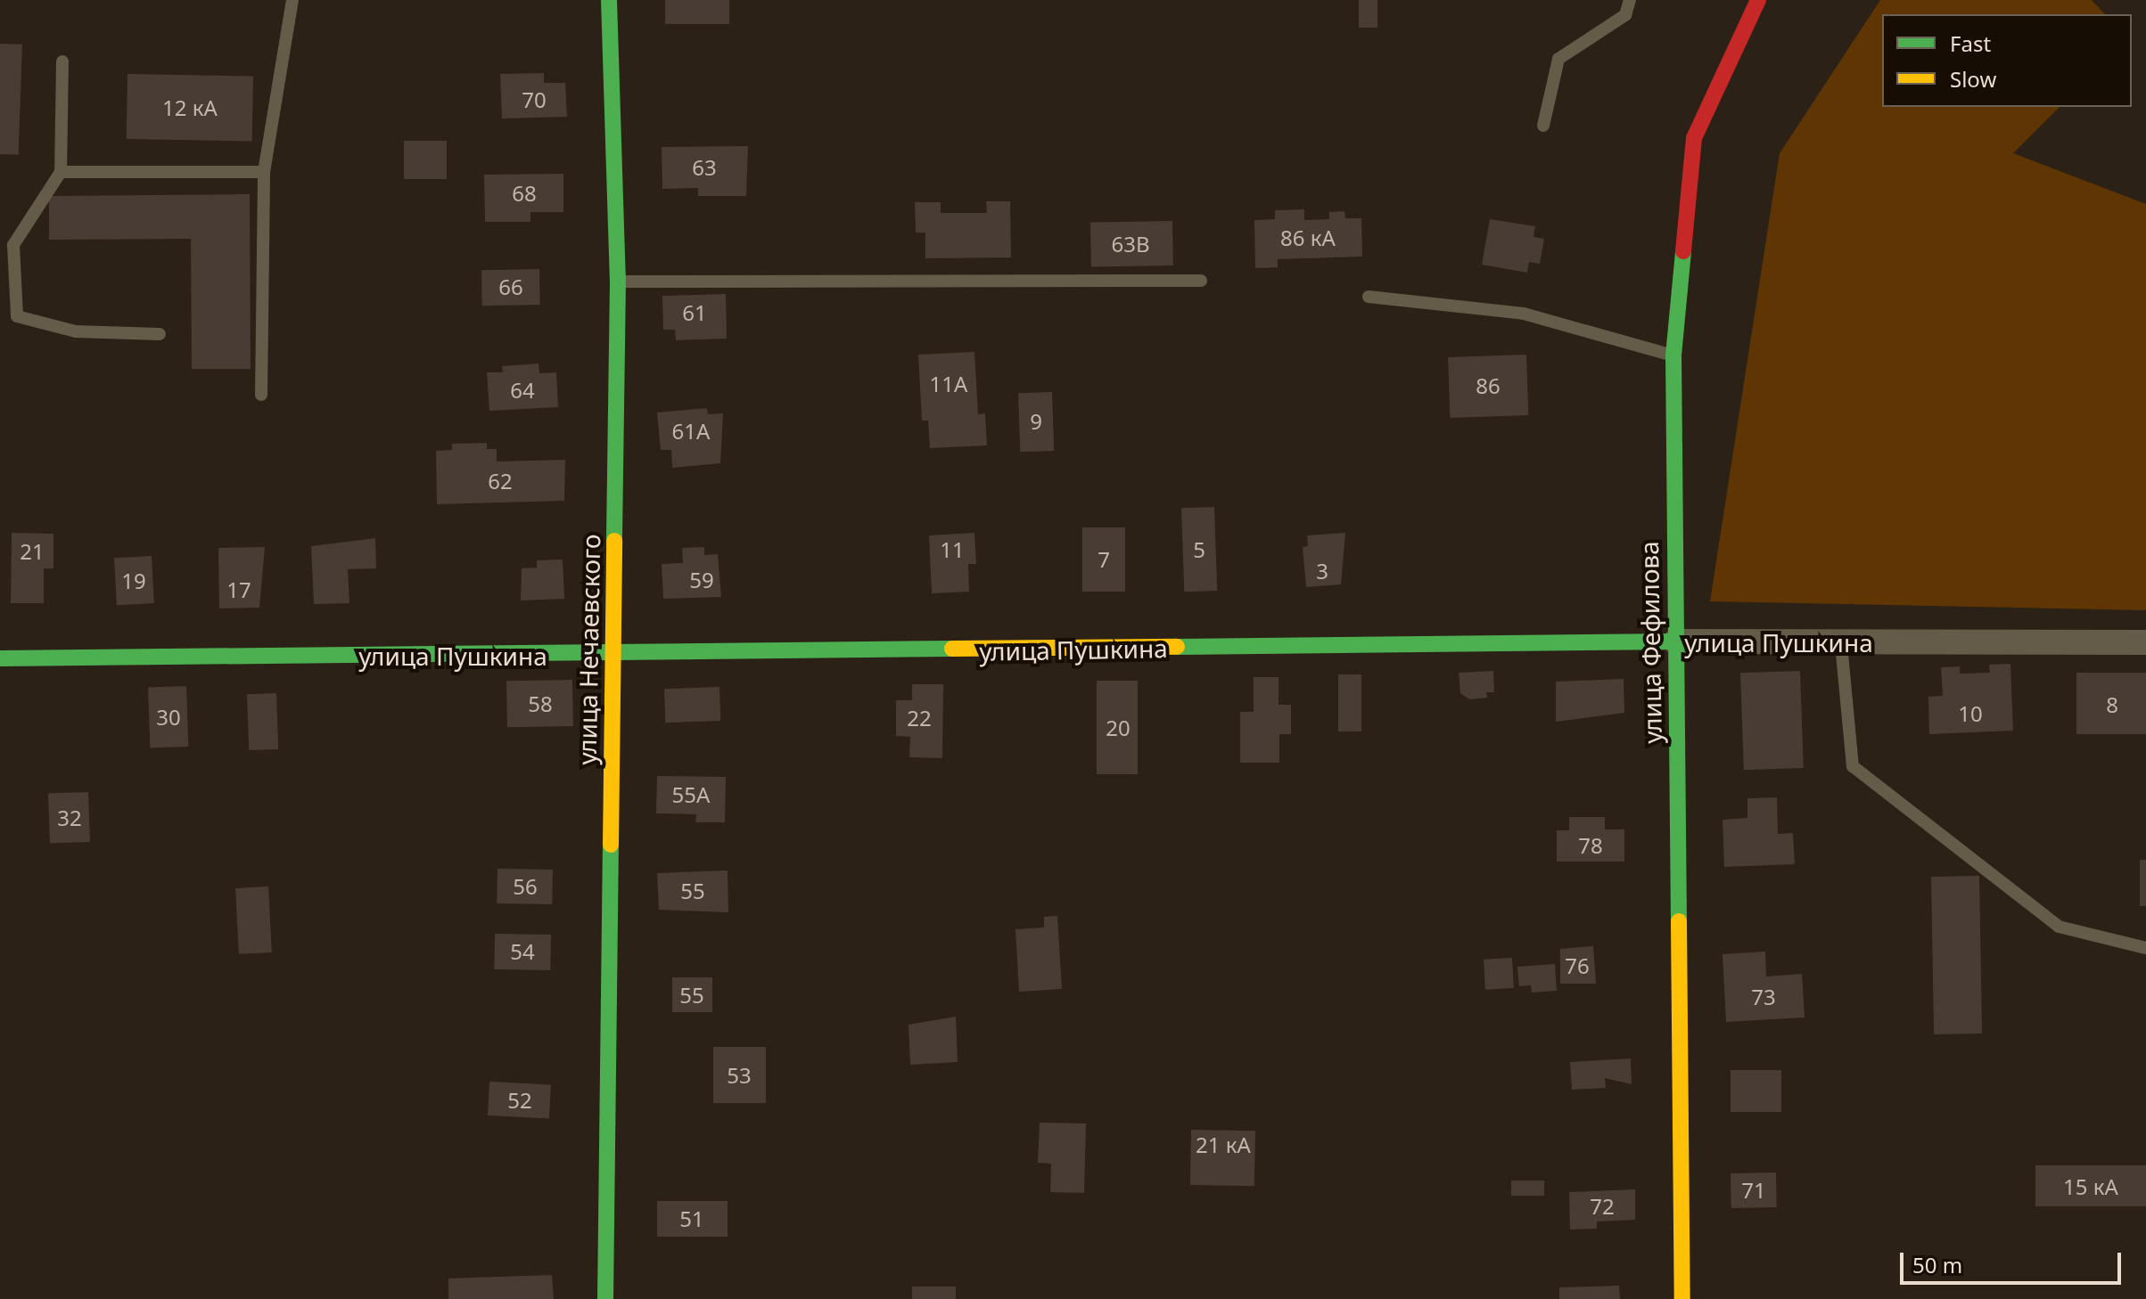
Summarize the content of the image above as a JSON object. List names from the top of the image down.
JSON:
{
  "streets": {
    "main road": ["улица Фефилова", "улица Пушкина", "улица Нечаевского"]
  },
  "crossings": [
    ["улица Фефилова", "улица Пушкина"],
    ["улица Пушкина", "улица Нечаевского"]
  ],
  "house_numbers": [
    "70",
    "12 кА",
    "63",
    "68",
    "86 кА",
    "63В",
    "66",
    "61",
    "11А",
    "86",
    "64",
    "9",
    "61А",
    "62",
    "11",
    "5",
    "21",
    "7",
    "3",
    "59",
    "19",
    "17",
    "58",
    "8",
    "10",
    "30",
    "22",
    "20",
    "55А",
    "32",
    "78",
    "56",
    "55",
    "54",
    "76",
    "55",
    "73",
    "53",
    "52",
    "21 кА",
    "15 кА",
    "71",
    "72",
    "51"
  ],
  "legend": ["Fast", "Slow"],
  "scale_bar": "50 m"
}
